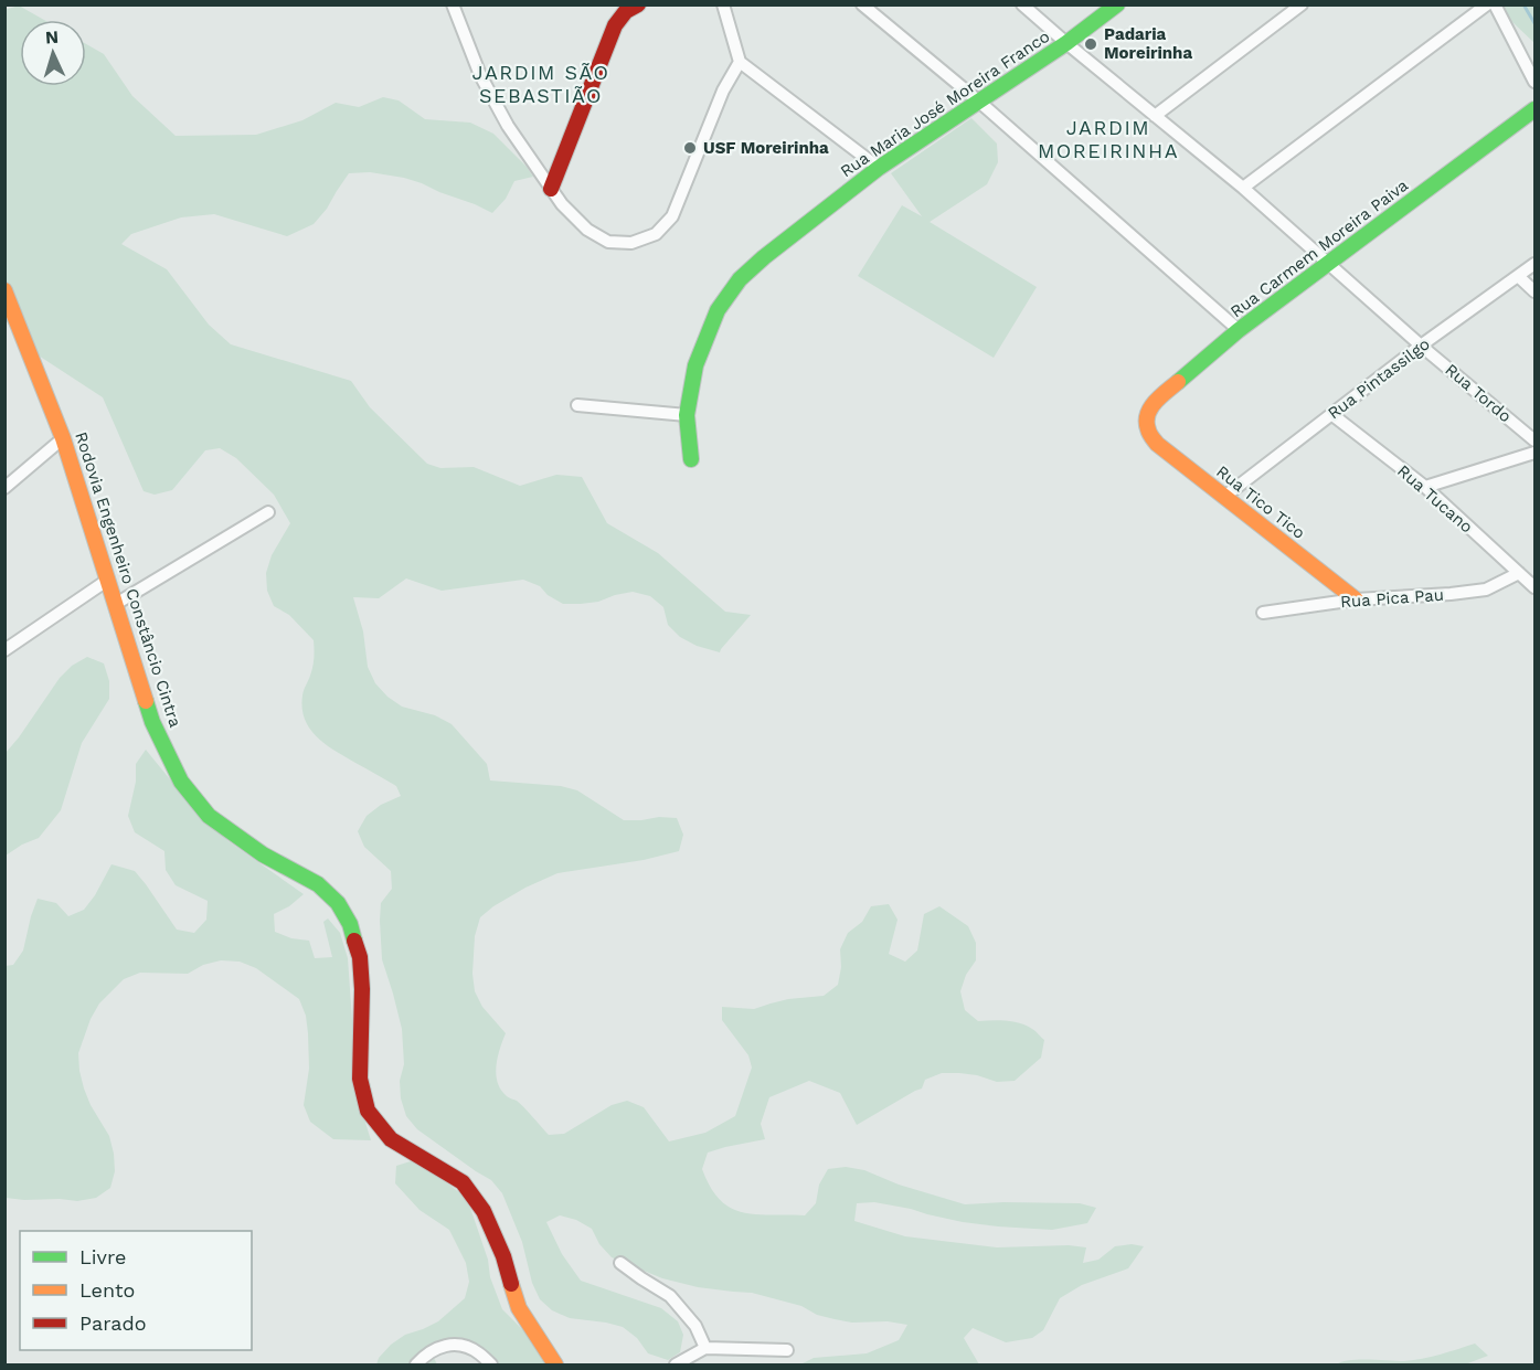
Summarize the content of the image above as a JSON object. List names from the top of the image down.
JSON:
{
  "streets": {
    "street": [
      "Rua Maria José Moreira Franco",
      "Rua Carmem Moreira Paiva",
      "Rua Pintassilgo",
      "Rua Tordo",
      "Rua Tucano",
      "Rua Tico Tico",
      "Rodovia Engenheiro Constâncio Cintra",
      "Rua Pica Pau"
    ]
  },
  "crossings": [
    ["Rua Maria José Moreira Franco", "Rua Tordo"],
    ["Rua Carmem Moreira Paiva", "Rua Tordo"],
    ["Rua Carmem Moreira Paiva", "Rua Tico Tico"],
    ["Rua Pintassilgo", "Rua Tordo"],
    ["Rua Pintassilgo", "Rua Tucano"],
    ["Rua Pintassilgo", "Rua Tico Tico"],
    ["Rua Tucano", "Rua Pica Pau"],
    ["Rua Tico Tico", "Rua Pica Pau"]
  ],
  "districts": ["JARDIM SÃO SEBASTIÃO", "JARDIM MOREIRINHA"],
  "places": ["Padaria Moreirinha", "USF Moreirinha"],
  "legend": ["Livre", "Lento", "Parado"],
  "north": "top"
}
